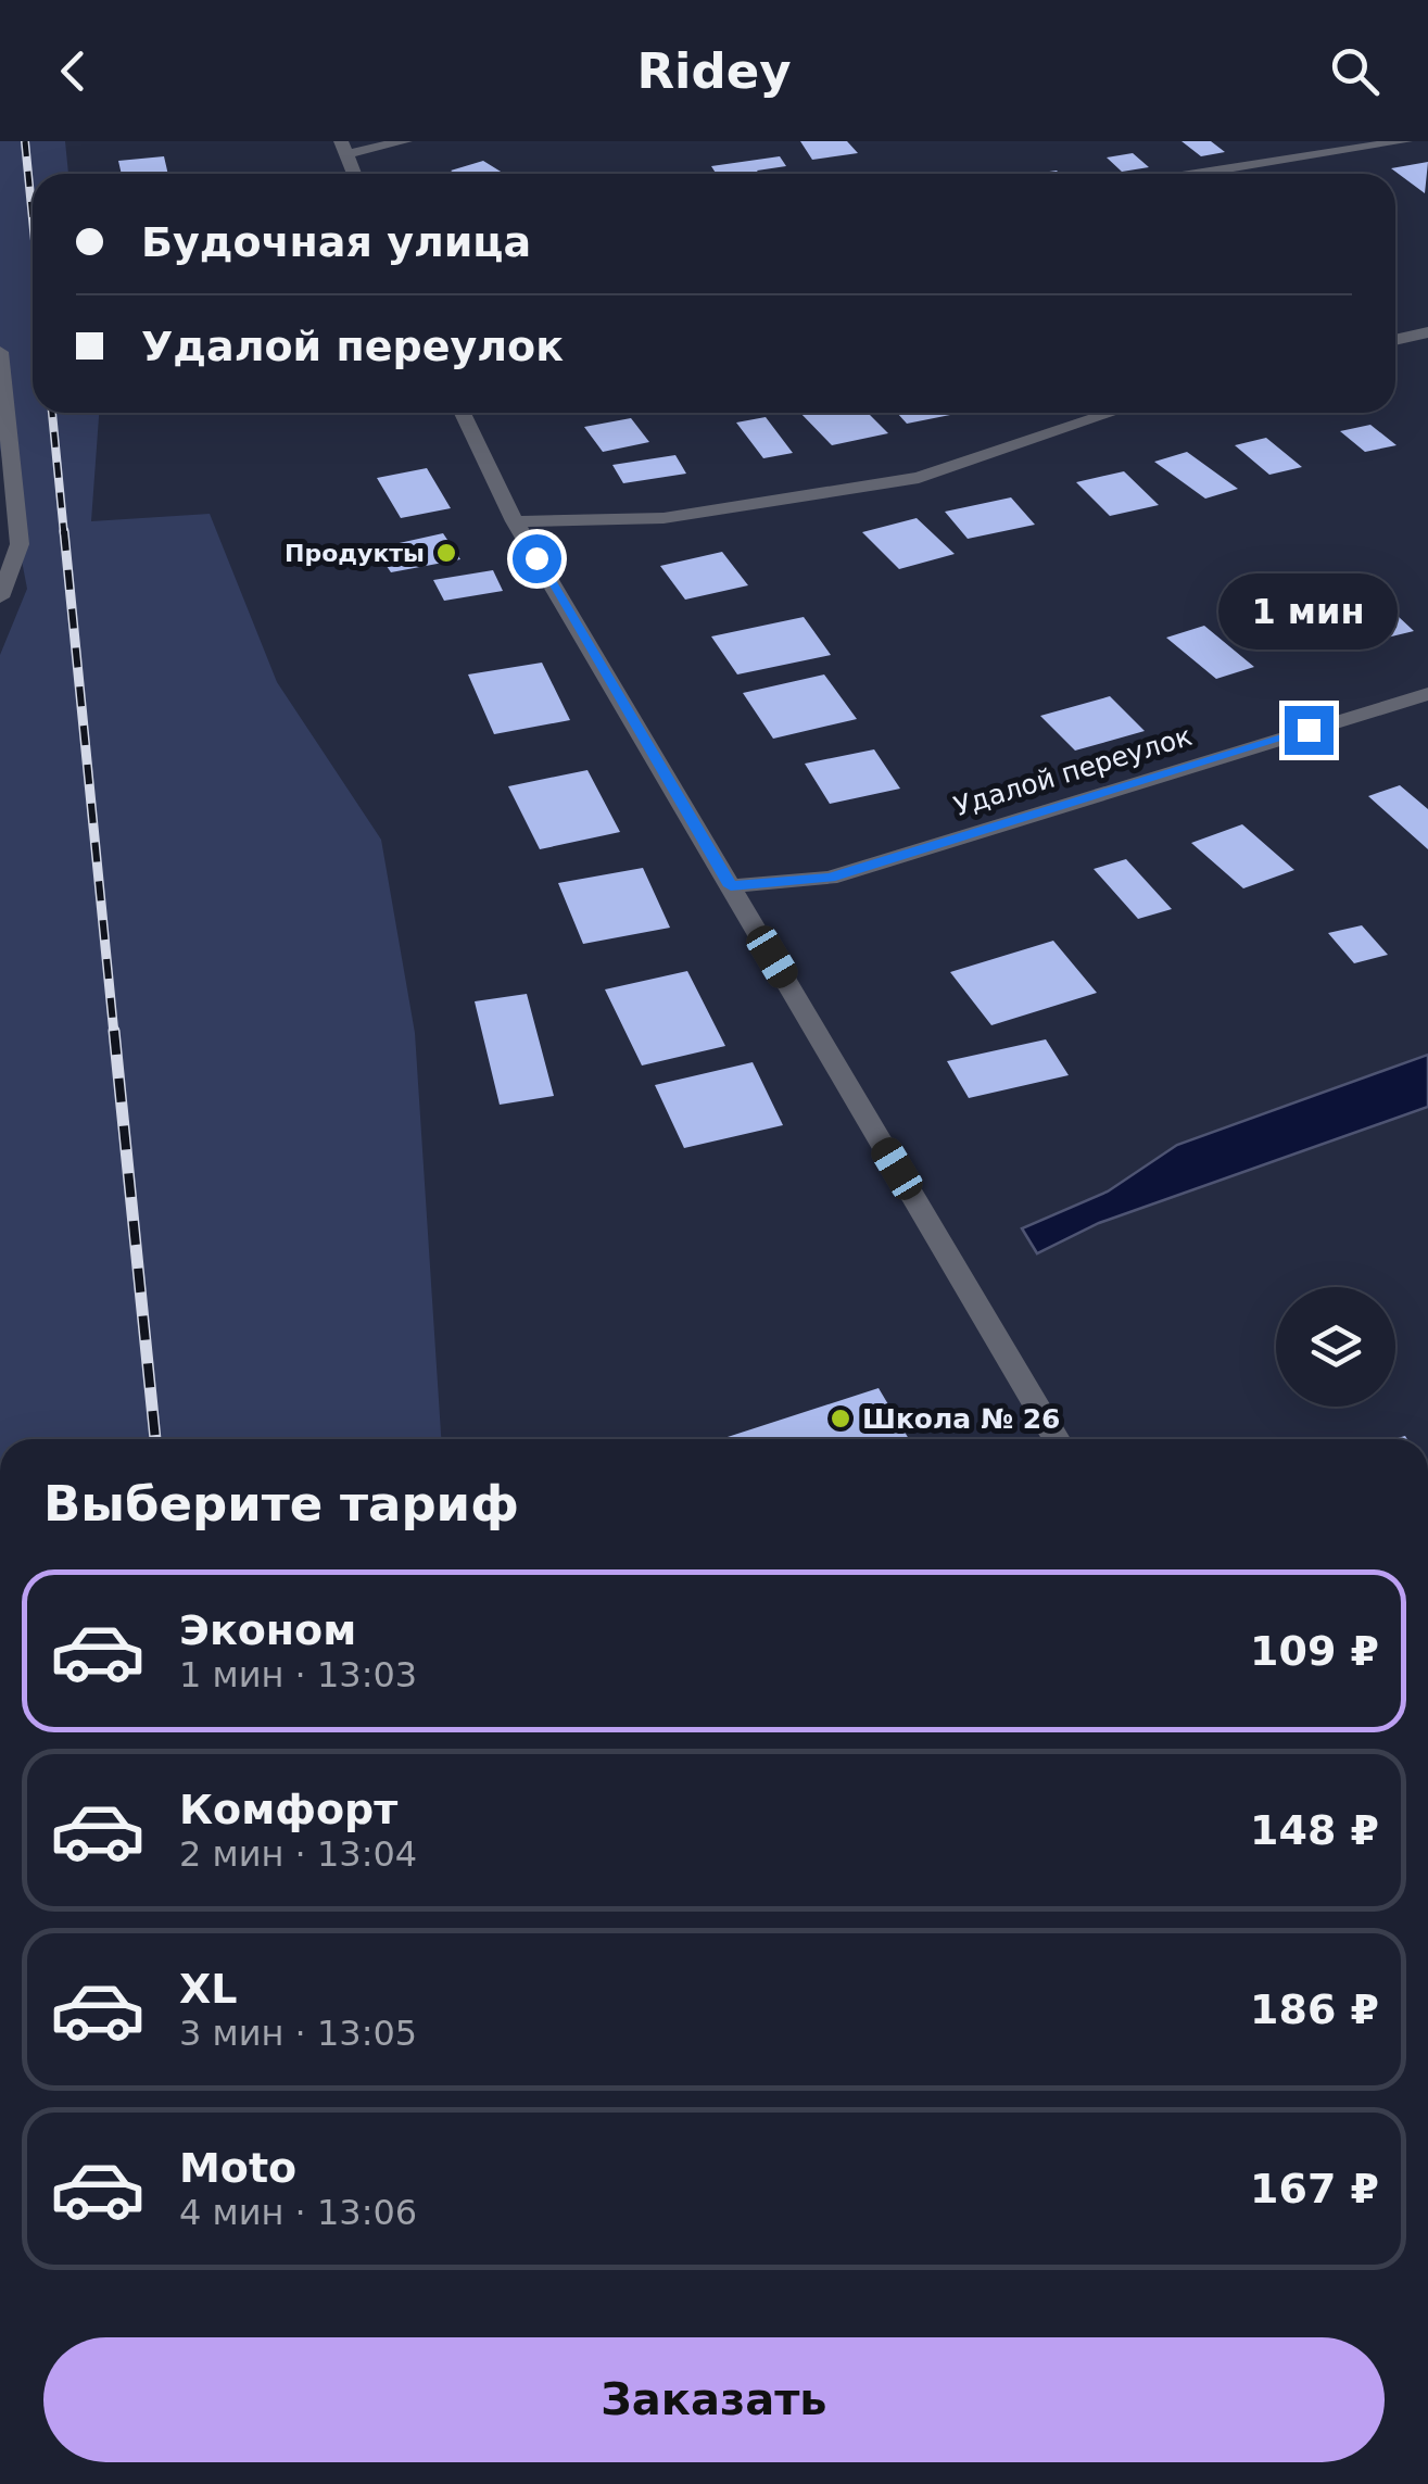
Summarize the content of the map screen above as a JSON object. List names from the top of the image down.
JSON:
{
  "streets": {
    "street": ["Удалой переулок"]
  },
  "places": ["Продукты", "Школа № 26"],
  "page": {
    "header": "Ridey",
    "banner": ["Будочная улица", "Удалой переулок"],
    "bubble": "1 мин",
    "heading": "Выберите тариф",
    "list": [
      {
        "name": "Эконом",
        "note": "1 мин · 13:03",
        "value": "109 ₽"
      },
      {
        "name": "Комфорт",
        "note": "2 мин · 13:04",
        "value": "148 ₽"
      },
      {
        "name": "XL",
        "note": "3 мин · 13:05",
        "value": "186 ₽"
      },
      {
        "name": "Moto",
        "note": "4 мин · 13:06",
        "value": "167 ₽"
      }
    ],
    "buttons": "Заказать"
  }
}
